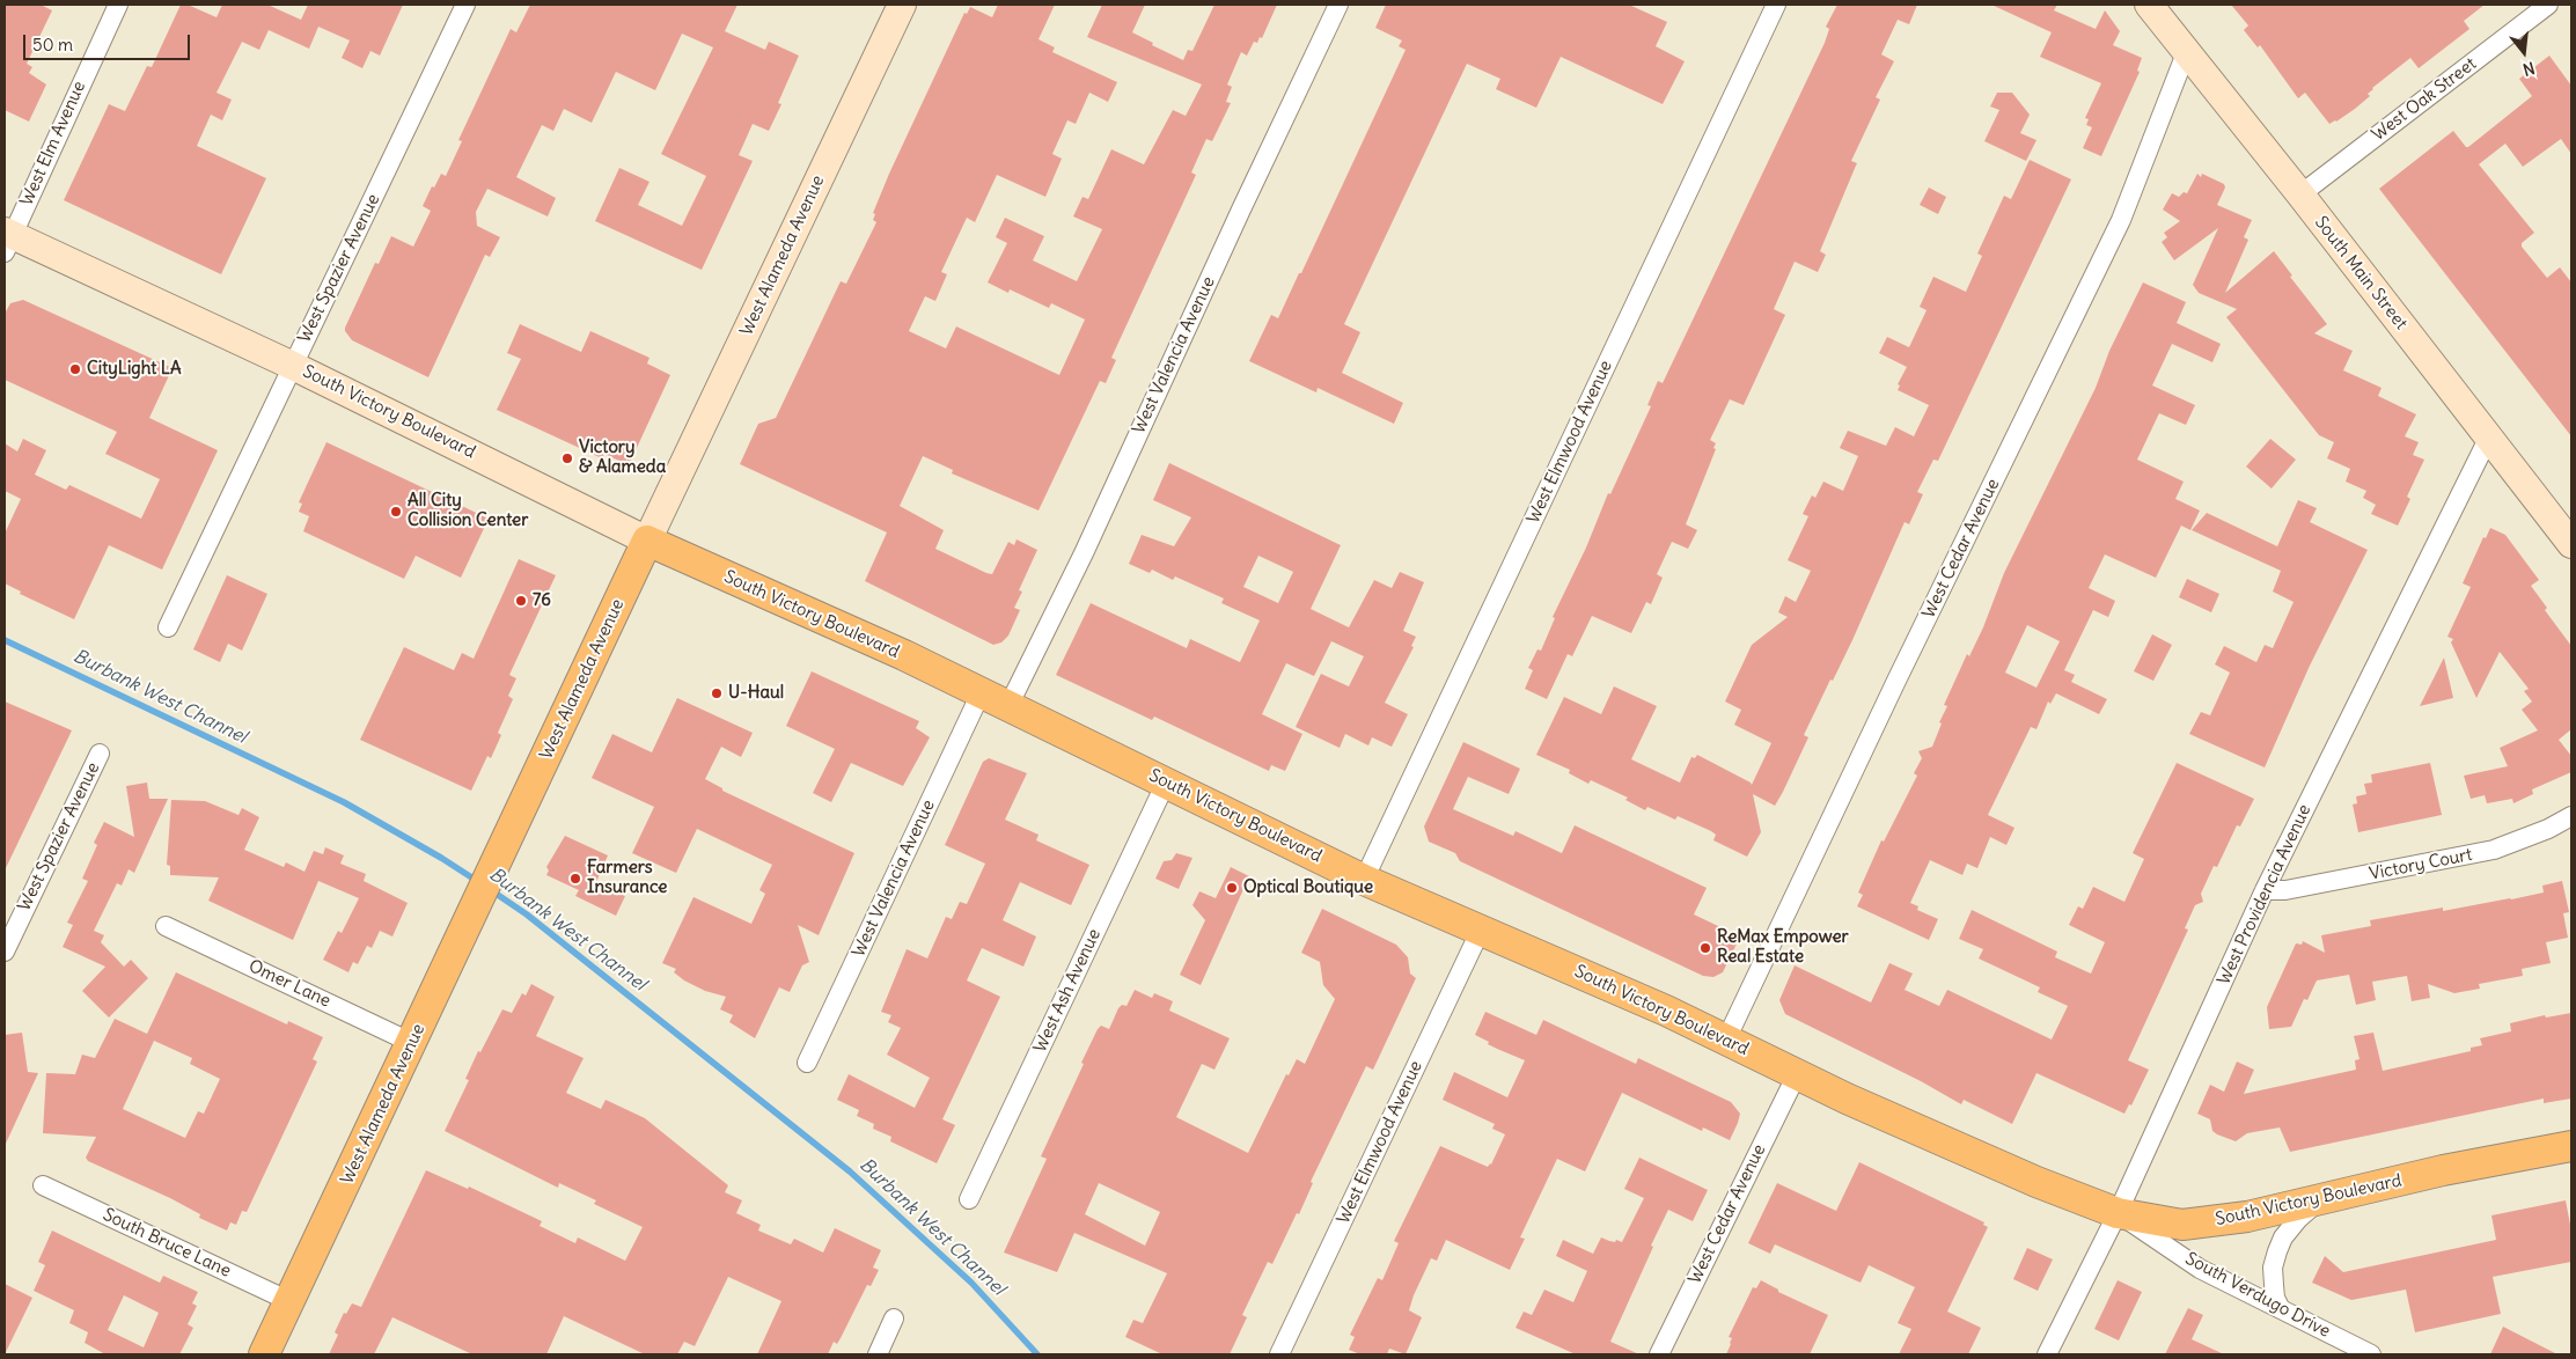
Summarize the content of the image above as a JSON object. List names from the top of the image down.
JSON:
{
  "streets": {
    "main road": ["West Alameda Avenue", "South Main Street", "South Victory Boulevard"],
    "street": [
      "West Oak Street",
      "West Elm Avenue",
      "West Spazier Avenue",
      "West Valencia Avenue",
      "West Elmwood Avenue",
      "West Cedar Avenue",
      "Victory Court",
      "West Providencia Avenue",
      "Omer Lane",
      "West Ash Avenue",
      "South Bruce Lane",
      "South Verdugo Drive"
    ]
  },
  "crossings": [
    ["West Oak Street", "South Main Street"],
    ["West Elm Avenue", "South Victory Boulevard"],
    ["West Alameda Avenue", "South Victory Boulevard"],
    ["West Alameda Avenue", "Omer Lane"],
    ["West Alameda Avenue", "South Bruce Lane"],
    ["West Spazier Avenue", "South Victory Boulevard"],
    ["South Main Street", "West Cedar Avenue"],
    ["South Main Street", "West Providencia Avenue"],
    ["West Valencia Avenue", "South Victory Boulevard"],
    ["South Victory Boulevard", "West Elmwood Avenue"],
    ["South Victory Boulevard", "West Cedar Avenue"],
    ["South Victory Boulevard", "West Providencia Avenue"],
    ["South Victory Boulevard", "West Ash Avenue"],
    ["South Victory Boulevard", "South Verdugo Drive"],
    ["Victory Court", "West Providencia Avenue"],
    ["West Providencia Avenue", "South Verdugo Drive"]
  ],
  "water": ["Burbank West Channel"],
  "places": [
    "CityLight LA",
    "Victory & Alameda",
    "All City Collision Center",
    "76",
    "U-Haul",
    "Farmers Insurance",
    "Optical Boutique",
    "ReMax Empower Real Estate"
  ],
  "scale_bar": "50 m",
  "north": "bottom"
}
